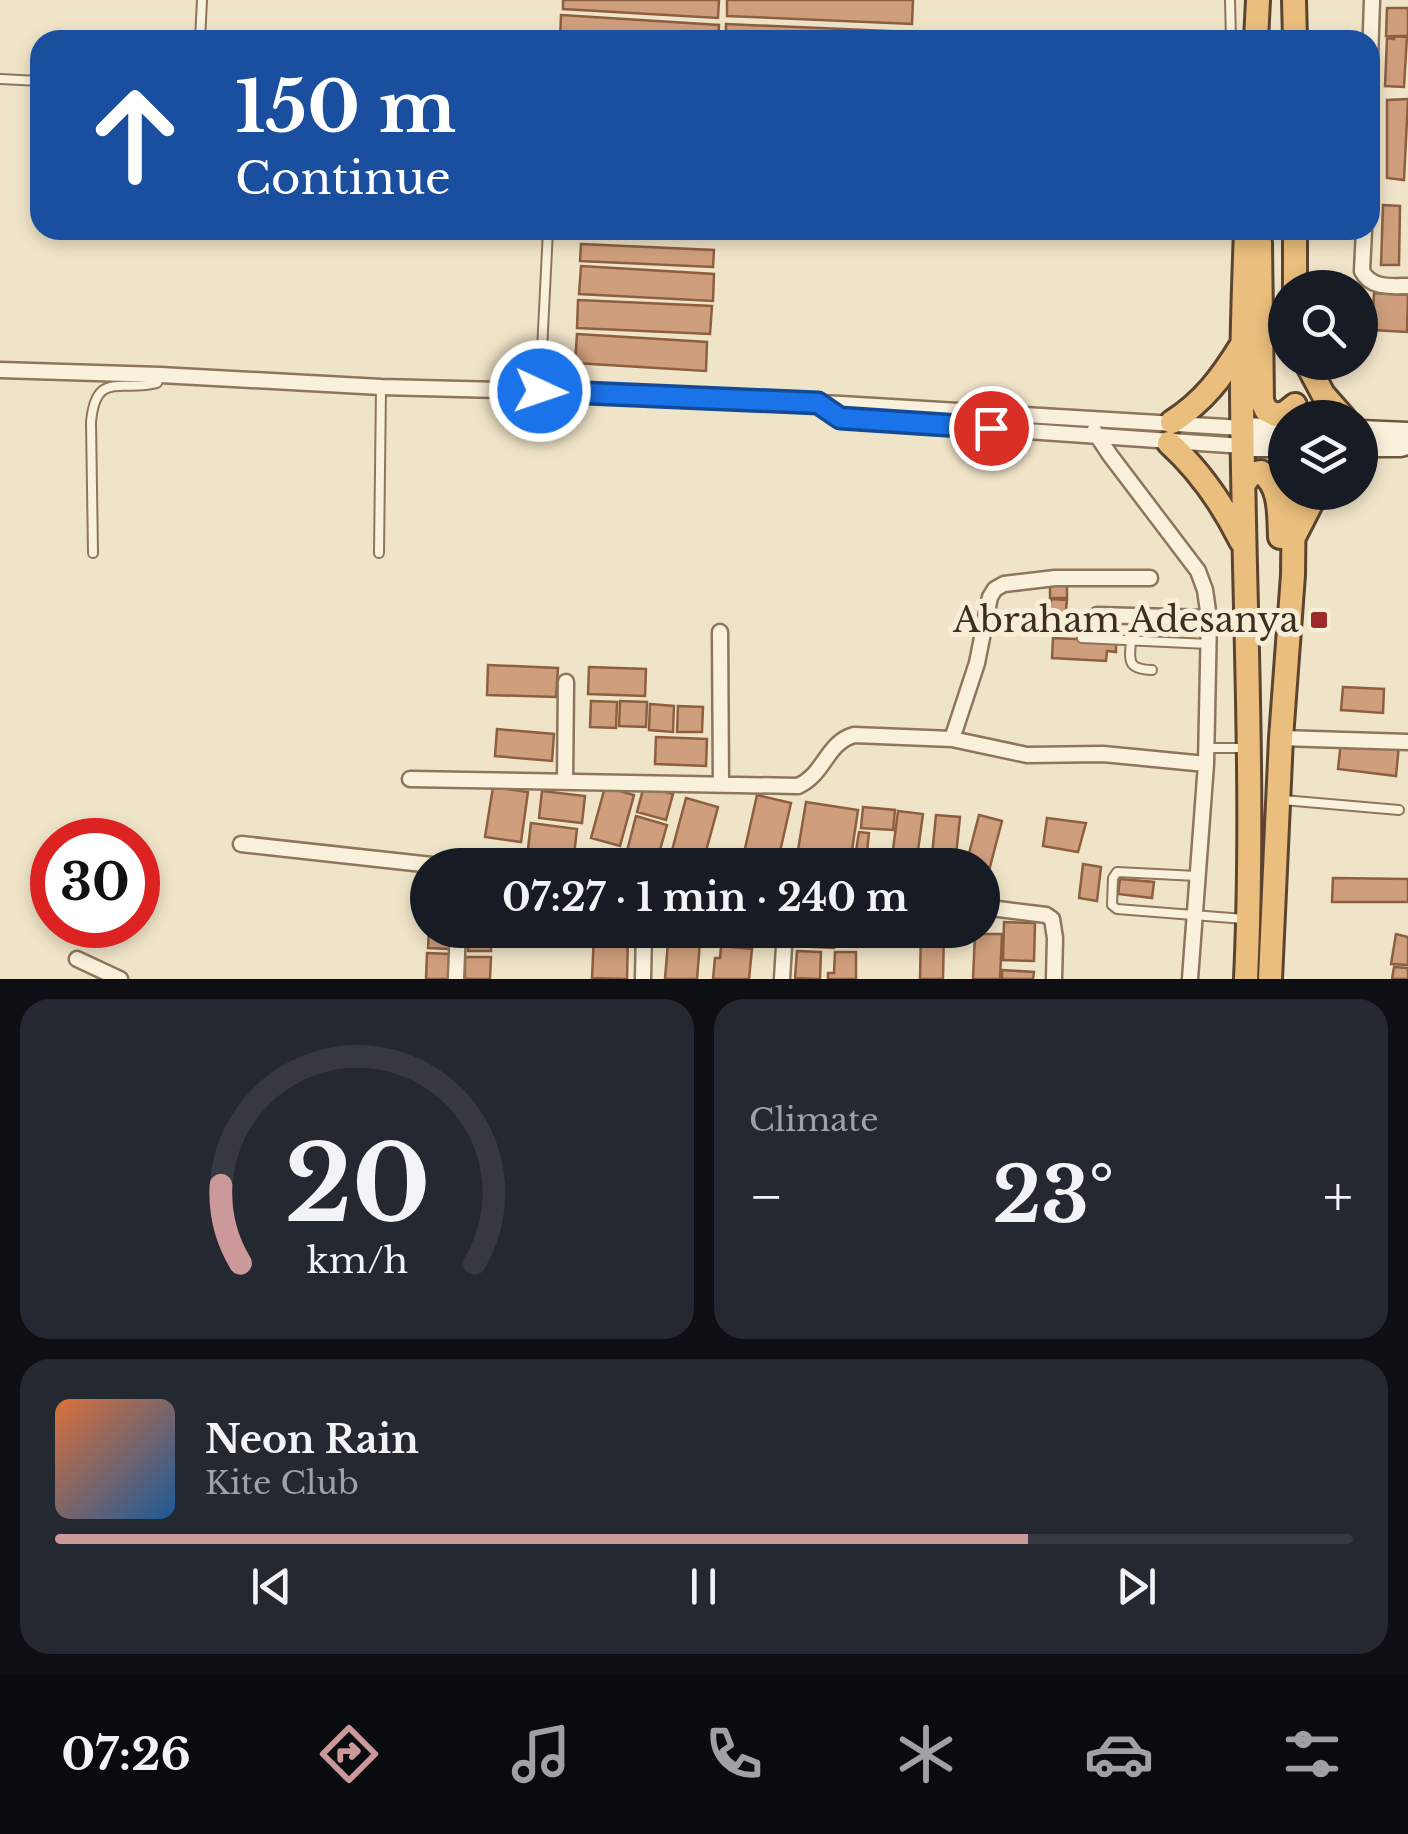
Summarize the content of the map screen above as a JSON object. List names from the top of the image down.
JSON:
{
  "places": {
    "transit": ["Abraham Adesanya"]
  },
  "page": {
    "turn": ["150 m", "Continue"],
    "limit": "30",
    "trip": "07:27 · 1 min · 240 m",
    "tile": "Climate",
    "heat": ["−", "23°", "+"],
    "song": ["Neon Rain", "Kite Club"],
    "tabs": "07:26",
    "gauge": ["20", "km/h"]
  }
}
